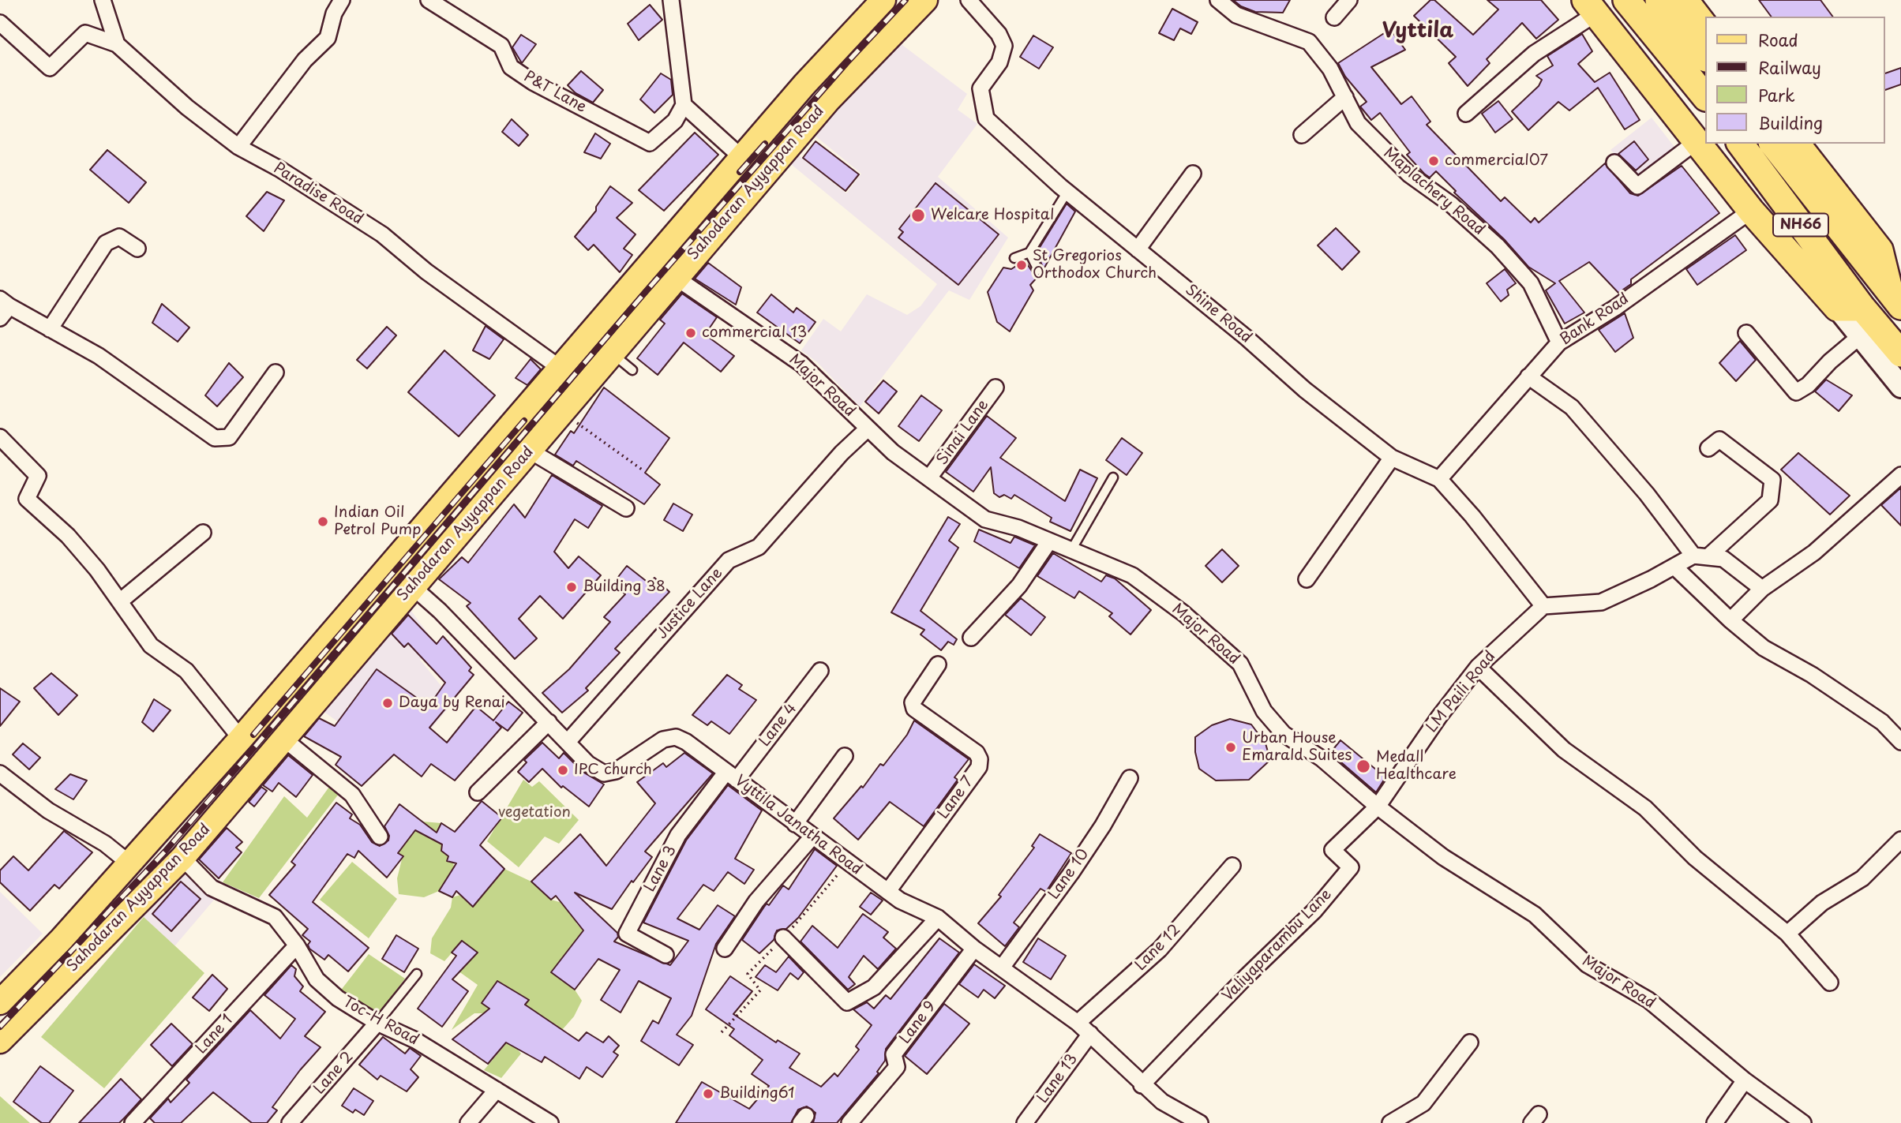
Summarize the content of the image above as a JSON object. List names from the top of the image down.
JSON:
{
  "streets": {
    "highway": ["NH66"],
    "main road": ["Sahodaran Ayyappan Road"],
    "street": [
      "P&T Lane",
      "Maplachery Road",
      "Paradise Road",
      "Shine Road",
      "Bank Road",
      "Major Road",
      "Sinai Lane",
      "Justice Lane",
      "LM Paili Road",
      "Lane 4",
      "Lane 7",
      "Vyttila Janatha Road",
      "Lane 3",
      "Lane 10",
      "Valiyaparambu Lane",
      "Lane 12",
      "Toc-H Road",
      "Lane 9",
      "Lane 1",
      "Lane 2",
      "Lane 13"
    ]
  },
  "crossings": [
    ["Sahodaran Ayyappan Road", "Paradise Road"],
    ["Sahodaran Ayyappan Road", "Major Road"],
    ["Sahodaran Ayyappan Road", "Vyttila Janatha Road"],
    ["Sahodaran Ayyappan Road", "Toc-H Road"],
    ["Maplachery Road", "Bank Road"],
    ["Shine Road", "Bank Road"],
    ["Shine Road", "LM Paili Road"],
    ["Major Road", "Sinai Lane"],
    ["Major Road", "Justice Lane"],
    ["Major Road", "LM Paili Road"],
    ["Major Road", "Valiyaparambu Lane"],
    ["Justice Lane", "Vyttila Janatha Road"],
    ["LM Paili Road", "Valiyaparambu Lane"],
    ["Lane 4", "Vyttila Janatha Road"],
    ["Lane 4", "Lane 3"],
    ["Lane 7", "Vyttila Janatha Road"],
    ["Vyttila Janatha Road", "Lane 3"],
    ["Vyttila Janatha Road", "Lane 10"],
    ["Vyttila Janatha Road", "Valiyaparambu Lane"],
    ["Vyttila Janatha Road", "Lane 12"],
    ["Vyttila Janatha Road", "Lane 9"],
    ["Vyttila Janatha Road", "Lane 13"],
    ["Toc-H Road", "Lane 1"],
    ["Toc-H Road", "Lane 2"]
  ],
  "districts": ["Vyttila"],
  "parks": ["vegetation"],
  "places": [
    "commercial07",
    "Welcare Hospital",
    "St Gregorios Orthodox Church",
    "commercial 13",
    "Indian Oil Petrol Pump",
    "Building 38",
    "Daya by Renai",
    "Urban House Emarald Suites",
    "Medall Healthcare",
    "IPC church",
    "Building61"
  ],
  "legend": [
    "Road",
    "Railway",
    "Park",
    "Building"
  ]
}
